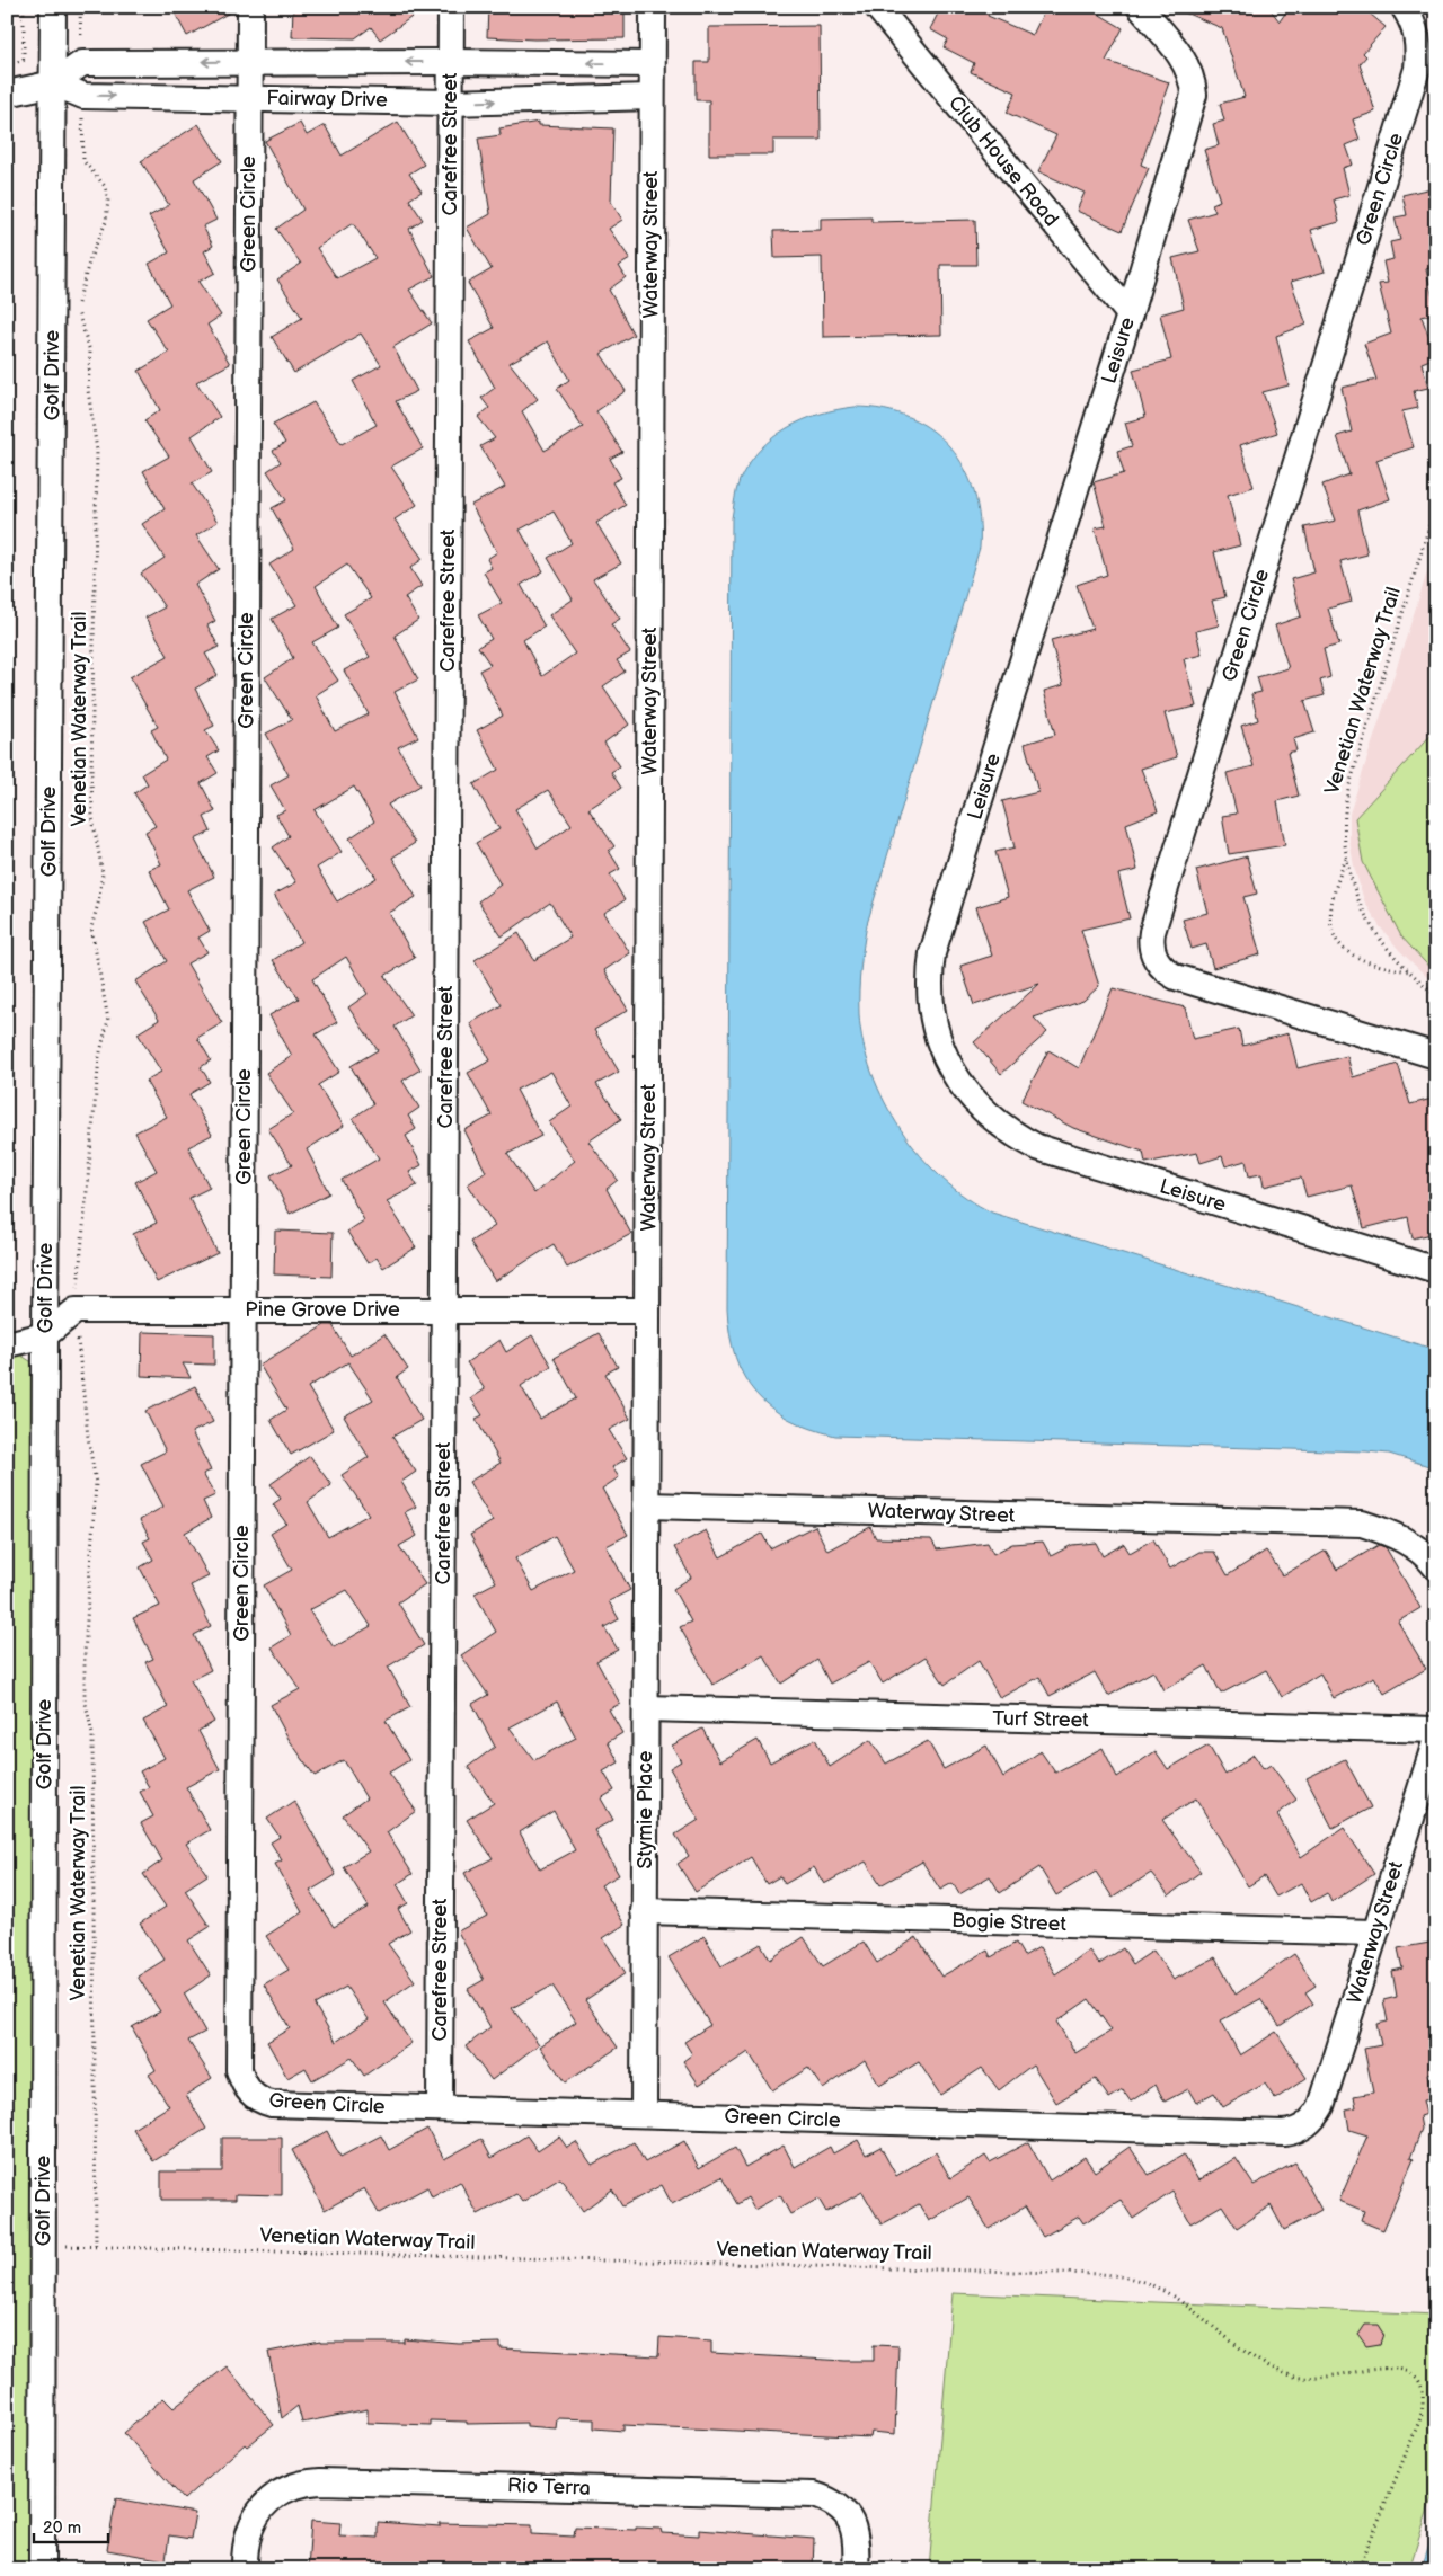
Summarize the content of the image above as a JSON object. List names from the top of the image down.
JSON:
{
  "streets": {
    "street": [
      "Fairway Drive",
      "Carefree Street",
      "Club House Road",
      "Green Circle",
      "Waterway Street",
      "Leisure",
      "Golf Drive",
      "Pine Grove Drive",
      "Turf Street",
      "Stymie Place",
      "Bogie Street",
      "Rio Terra"
    ],
    "path": ["Venetian Waterway Trail"]
  },
  "crossings": [
    ["Fairway Drive", "Carefree Street"],
    ["Fairway Drive", "Green Circle"],
    ["Fairway Drive", "Waterway Street"],
    ["Fairway Drive", "Golf Drive"],
    ["Fairway Drive", "Venetian Waterway Trail"],
    ["Carefree Street", "Green Circle"],
    ["Carefree Street", "Pine Grove Drive"],
    ["Club House Road", "Leisure"],
    ["Green Circle", "Waterway Street"],
    ["Green Circle", "Pine Grove Drive"],
    ["Green Circle", "Stymie Place"],
    ["Waterway Street", "Pine Grove Drive"],
    ["Waterway Street", "Stymie Place"],
    ["Waterway Street", "Bogie Street"],
    ["Venetian Waterway Trail", "Pine Grove Drive"],
    ["Turf Street", "Stymie Place"],
    ["Stymie Place", "Bogie Street"]
  ],
  "scale_bar": "20 m"
}
